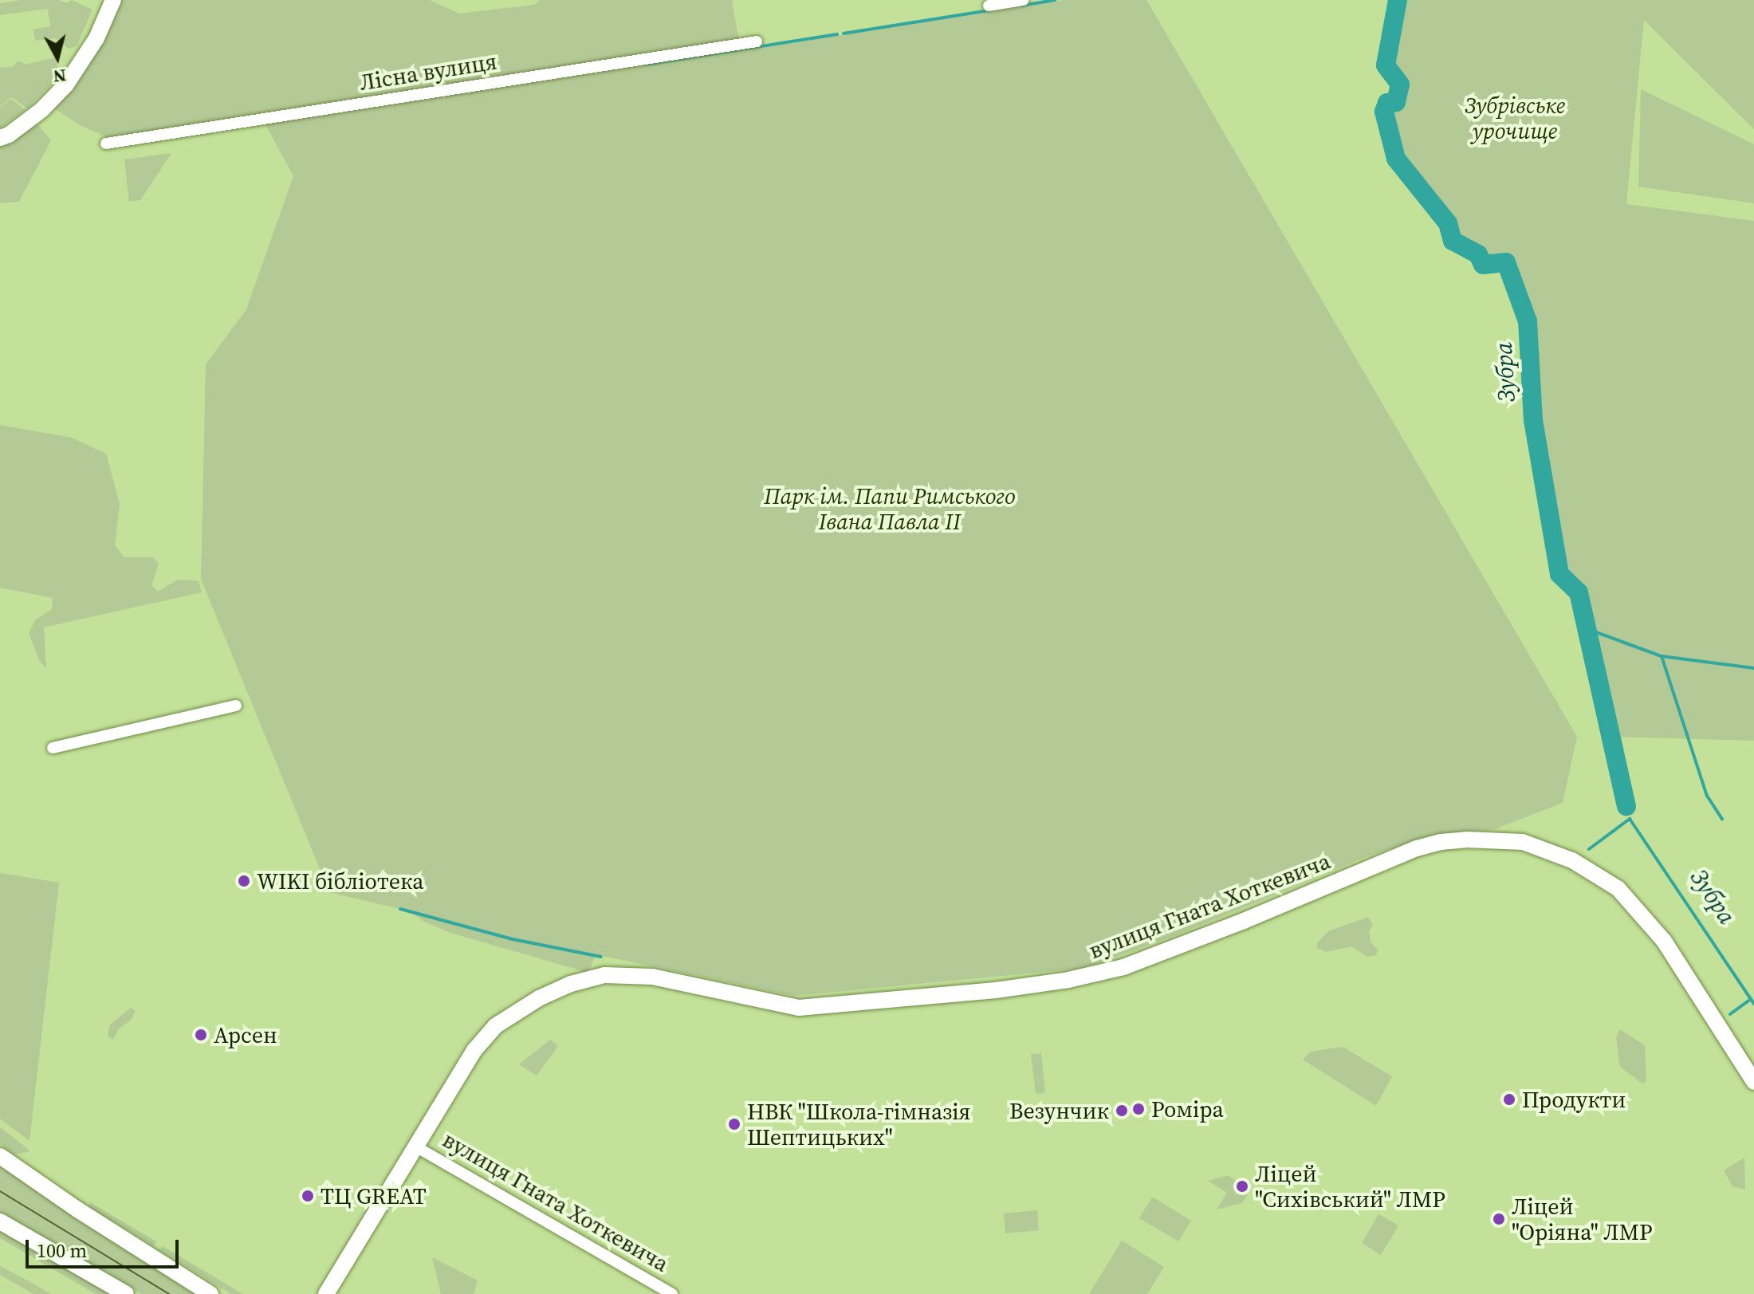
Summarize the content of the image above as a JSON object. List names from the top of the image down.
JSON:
{
  "streets": {
    "street": ["Лісна вулиця", "вулиця Гната Хоткевича"]
  },
  "water": ["Зубра"],
  "parks": ["Зубрівське урочище", "Парк ім. Папи Римського Івана Павла ІІ"],
  "places": [
    "WIKI бібліотека",
    "Арсен",
    "Продукти",
    "Роміра",
    "Везунчик",
    "НВК \"Школа-гімназія Шептицьких\"",
    "Ліцей \"Сихівський\" ЛМР",
    "ТЦ GREAT",
    "Ліцей \"Оріяна\" ЛМР"
  ],
  "scale_bar": "100 m",
  "north": "bottom"
}
